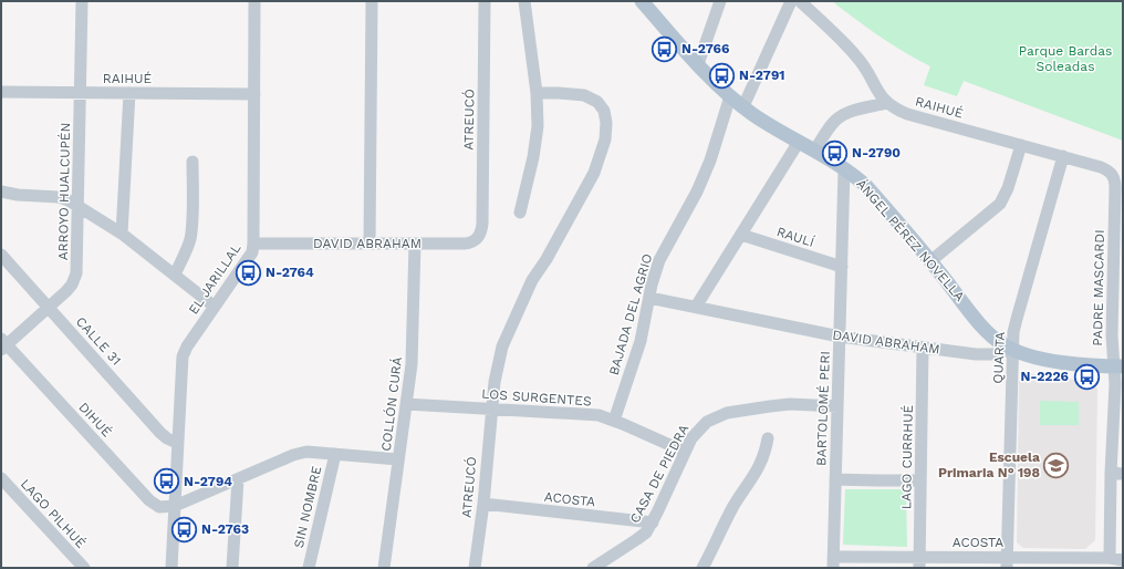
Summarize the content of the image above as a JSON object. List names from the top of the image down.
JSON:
{
  "streets": {
    "main road": ["ÁNGEL PÉREZ NOVELLA", "DAVID ABRAHAM"],
    "street": [
      "RAIHUÉ",
      "ATREUCÓ",
      "ARROYO HUALCUPÉN",
      "RAULÍ",
      "EL JARILLAL",
      "PADRE MASCARDI",
      "BAJADA DEL AGRIO",
      "CALLE 31",
      "QUARTA",
      "LOS SURGENTES",
      "COLLÓN CURÁ",
      "BARTOLOMÉ PERI",
      "DIHUÉ",
      "LAGO CURRHUÉ",
      "CASA DE PIEDRA",
      "ACOSTA",
      "SIN NOMBRE",
      "LAGO PILHUÉ"
    ]
  },
  "crossings": [
    ["RAIHUÉ", "ARROYO HUALCUPÉN"],
    ["RAIHUÉ", "EL JARILLAL"],
    ["RAIHUÉ", "PADRE MASCARDI"],
    ["RAIHUÉ", "QUARTA"],
    ["ATREUCÓ", "DAVID ABRAHAM"],
    ["ATREUCÓ", "LOS SURGENTES"],
    ["ATREUCÓ", "ACOSTA"],
    ["ARROYO HUALCUPÉN", "CALLE 31"],
    ["ARROYO HUALCUPÉN", "DIHUÉ"],
    ["RAULÍ", "BARTOLOMÉ PERI"],
    ["ÁNGEL PÉREZ NOVELLA", "DAVID ABRAHAM"],
    ["ÁNGEL PÉREZ NOVELLA", "BAJADA DEL AGRIO"],
    ["ÁNGEL PÉREZ NOVELLA", "QUARTA"],
    ["ÁNGEL PÉREZ NOVELLA", "BARTOLOMÉ PERI"],
    ["DAVID ABRAHAM", "EL JARILLAL"],
    ["DAVID ABRAHAM", "PADRE MASCARDI"],
    ["DAVID ABRAHAM", "BAJADA DEL AGRIO"],
    ["DAVID ABRAHAM", "QUARTA"],
    ["DAVID ABRAHAM", "COLLÓN CURÁ"],
    ["DAVID ABRAHAM", "BARTOLOMÉ PERI"],
    ["DAVID ABRAHAM", "LAGO CURRHUÉ"],
    ["EL JARILLAL", "CALLE 31"],
    ["EL JARILLAL", "DIHUÉ"],
    ["PADRE MASCARDI", "ACOSTA"],
    ["BAJADA DEL AGRIO", "LOS SURGENTES"],
    ["QUARTA", "ACOSTA"],
    ["LOS SURGENTES", "COLLÓN CURÁ"],
    ["LOS SURGENTES", "CASA DE PIEDRA"],
    ["BARTOLOMÉ PERI", "CASA DE PIEDRA"],
    ["BARTOLOMÉ PERI", "ACOSTA"],
    ["LAGO CURRHUÉ", "ACOSTA"],
    ["CASA DE PIEDRA", "ACOSTA"]
  ],
  "parks": ["Parque Bardas Soleadas"],
  "places": {
    "bus stop": [
      "N-2766",
      "N-2791",
      "N-2790",
      "N-2764",
      "N-2226",
      "N-2794",
      "N-2763"
    ],
    "school or university": ["Escuela Primaria N° 198"]
  }
}
